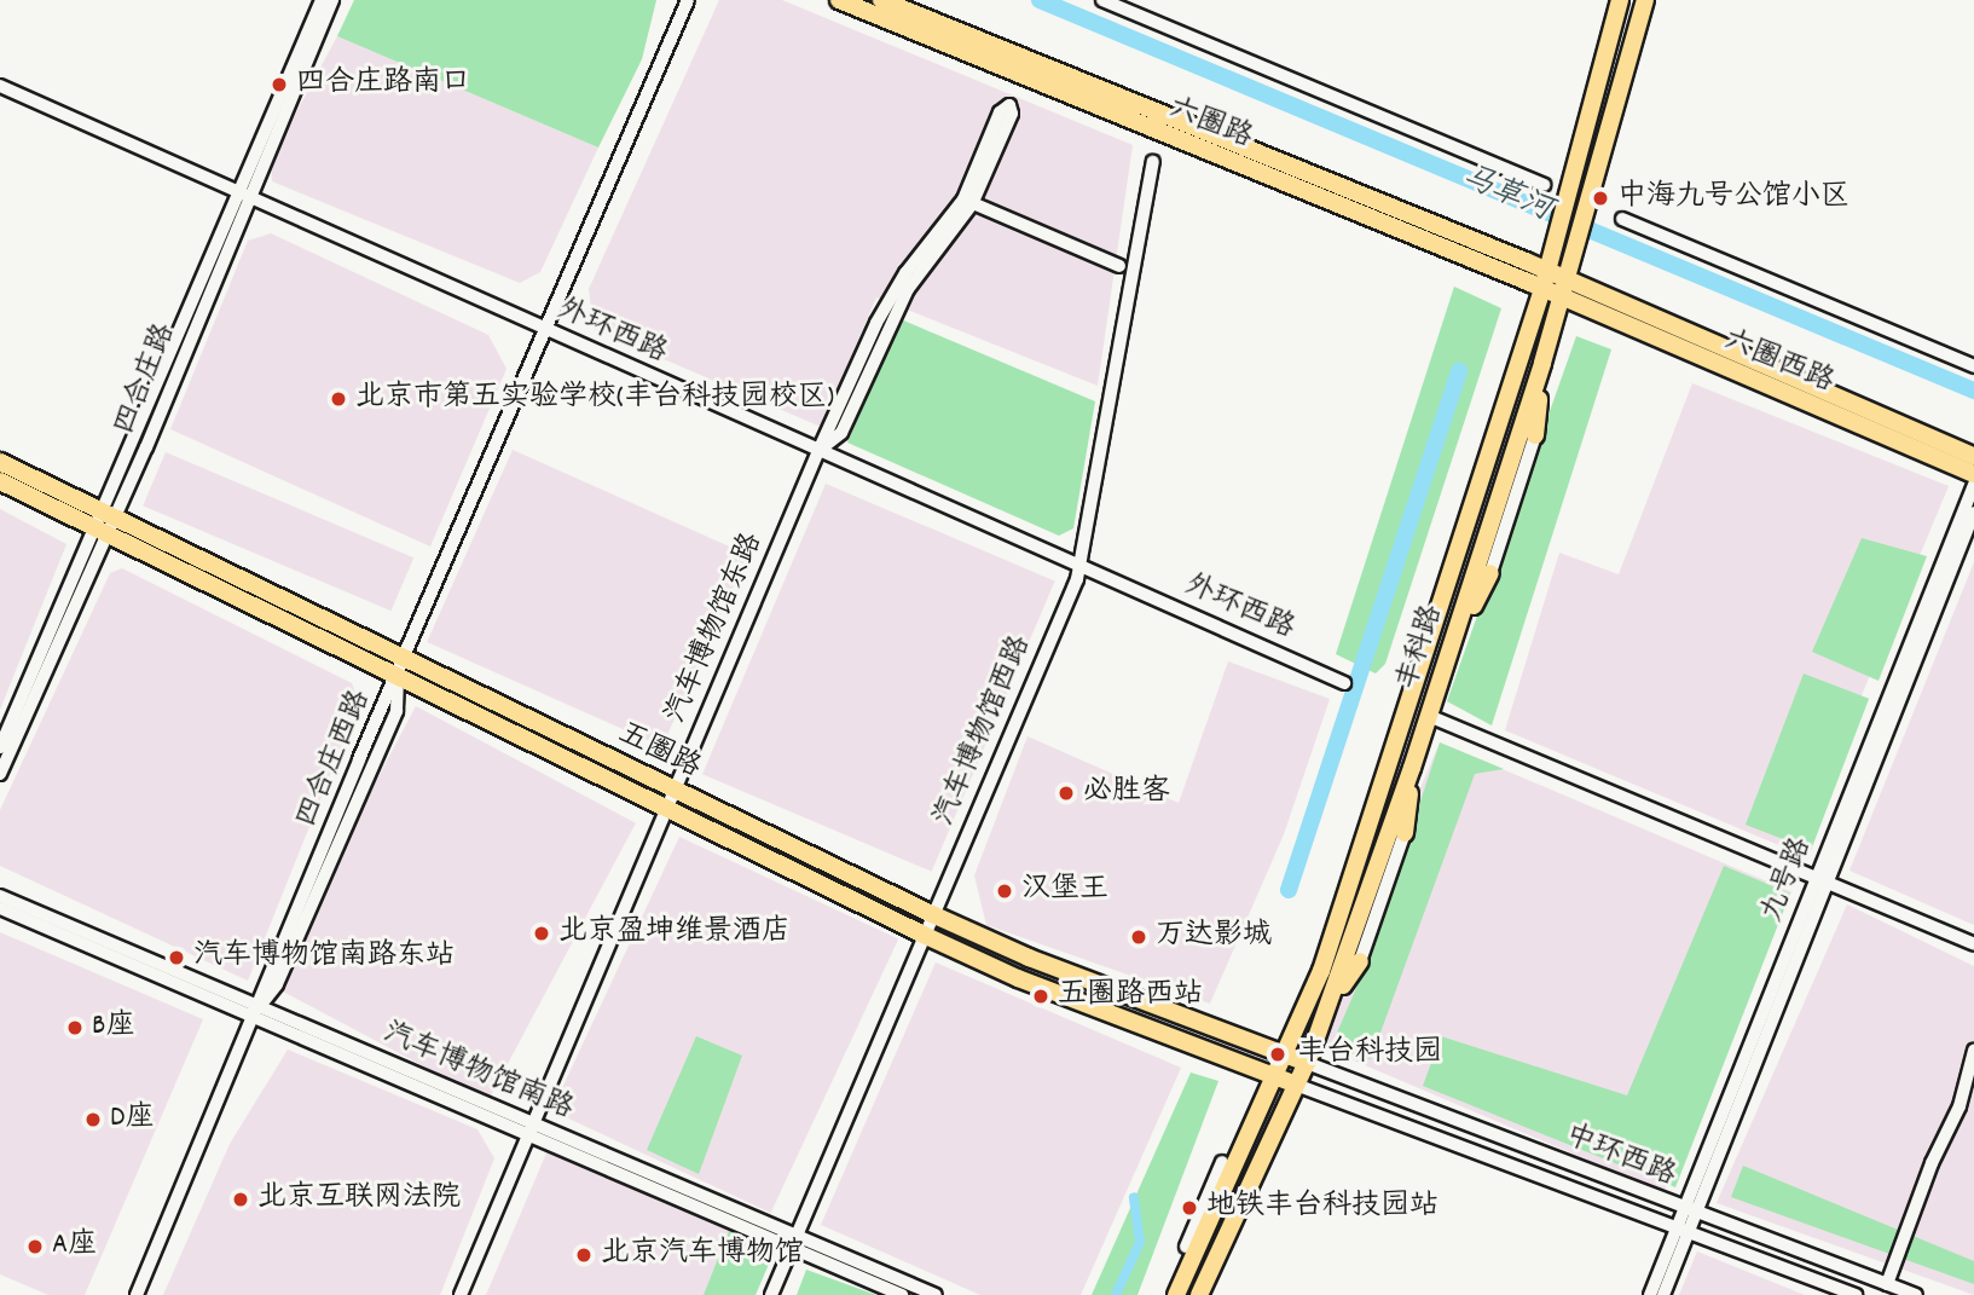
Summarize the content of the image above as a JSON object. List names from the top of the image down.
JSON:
{
  "streets": {
    "main road": [
      "六圈路",
      "六圈西路",
      "丰科路",
      "五圈路"
    ],
    "street": [
      "外环西路",
      "四合庄路",
      "汽车博物馆东路",
      "汽车博物馆西路",
      "四合庄西路",
      "九号路",
      "汽车博物馆南路",
      "中环西路"
    ]
  },
  "crossings": [
    ["六圈路", "六圈西路"],
    ["六圈路", "丰科路"],
    ["外环西路", "四合庄路"],
    ["外环西路", "汽车博物馆东路"],
    ["外环西路", "汽车博物馆西路"],
    ["外环西路", "四合庄西路"],
    ["六圈西路", "丰科路"],
    ["四合庄路", "五圈路"],
    ["汽车博物馆东路", "五圈路"],
    ["汽车博物馆东路", "汽车博物馆南路"],
    ["丰科路", "五圈路"],
    ["丰科路", "中环西路"],
    ["汽车博物馆西路", "五圈路"],
    ["汽车博物馆西路", "汽车博物馆南路"],
    ["五圈路", "四合庄西路"],
    ["五圈路", "中环西路"],
    ["四合庄西路", "汽车博物馆南路"],
    ["九号路", "中环西路"]
  ],
  "water": ["马草河"],
  "places": [
    "四合庄路南口",
    "中海九号公馆小区",
    "北京市第五实验学校(丰台科技园校区)",
    "必胜客",
    "汉堡王",
    "北京盈坤维景酒店",
    "万达影城",
    "汽车博物馆南路东站",
    "五圈路西站",
    "B座",
    "丰台科技园",
    "D座",
    "北京互联网法院",
    "地铁丰台科技园站",
    "A座",
    "北京汽车博物馆"
  ]
}
